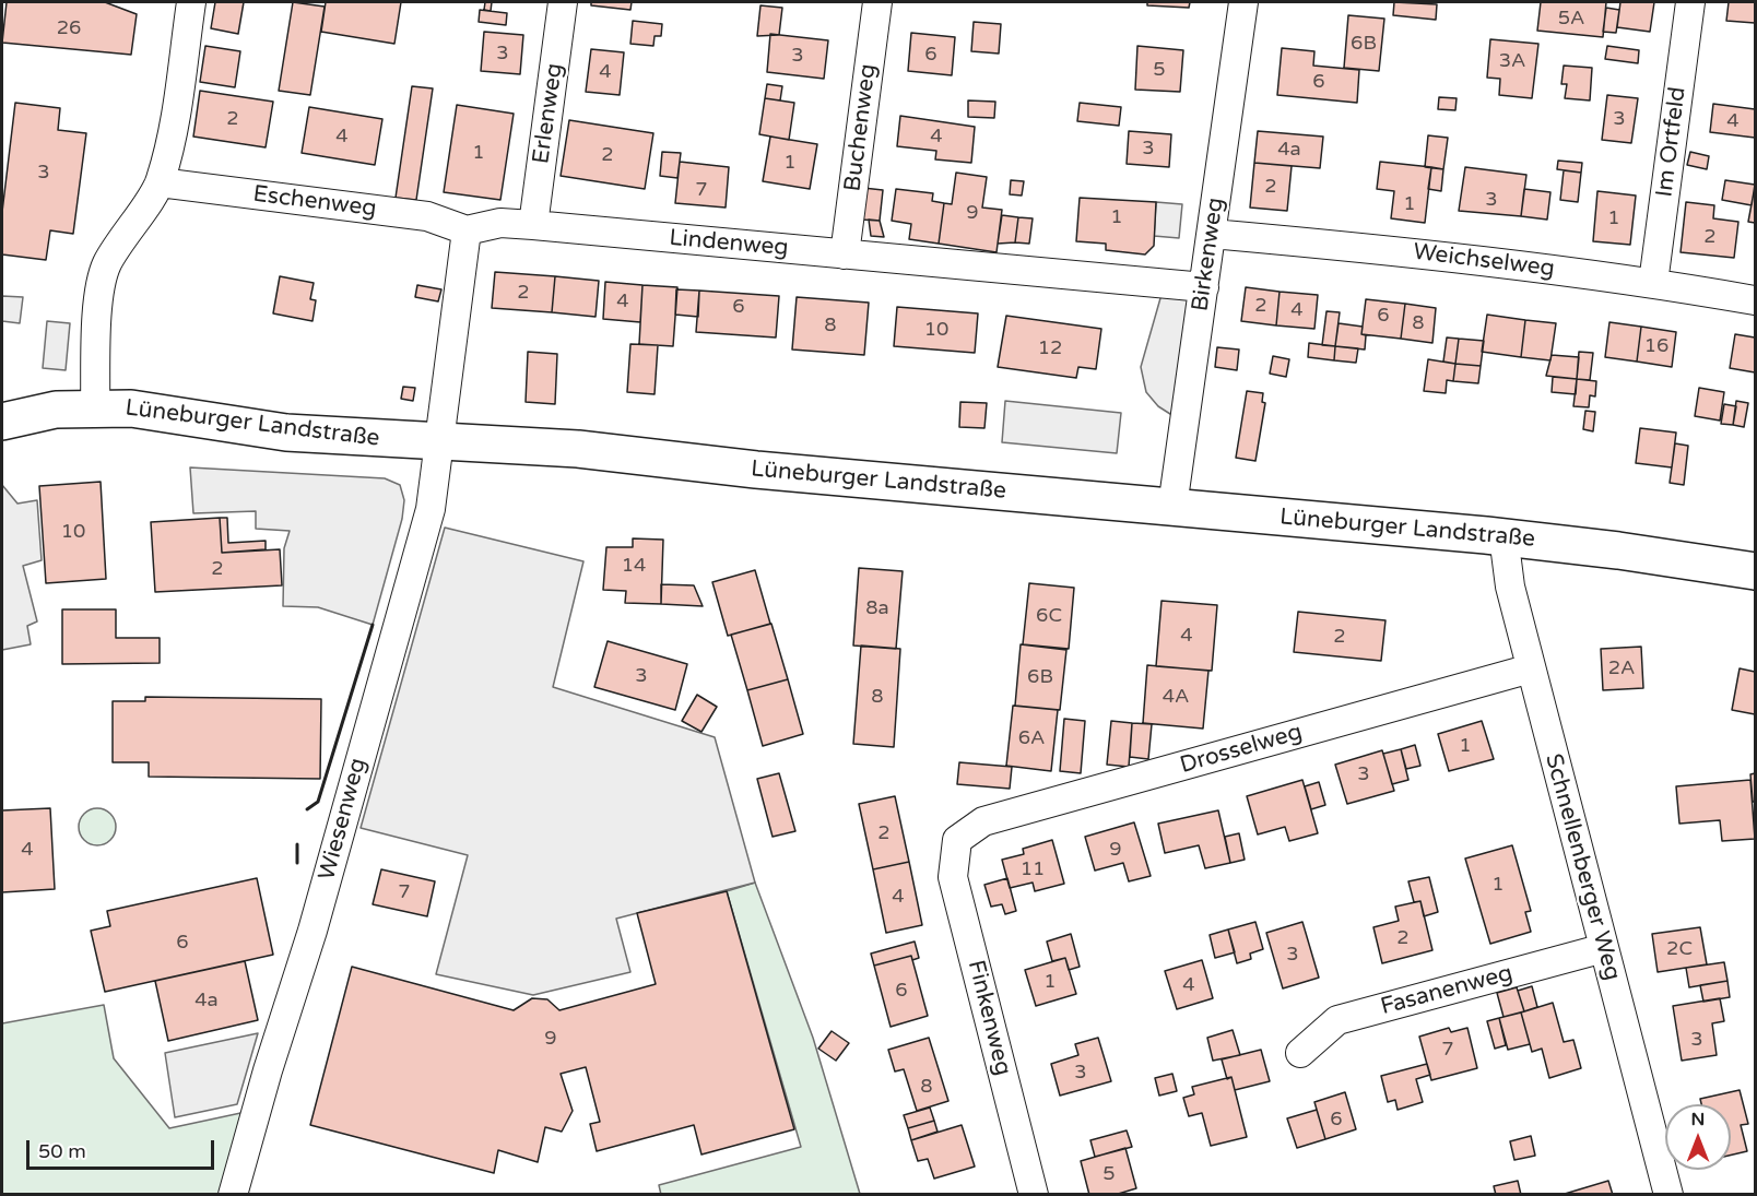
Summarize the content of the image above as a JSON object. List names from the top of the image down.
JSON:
{
  "streets": {
    "main road": ["Lüneburger Landstraße"],
    "street": [
      "Erlenweg",
      "Buchenweg",
      "Im Ortfeld",
      "Eschenweg",
      "Lindenweg",
      "Birkenweg",
      "Weichselweg",
      "Drosselweg",
      "Wiesenweg",
      "Schnellenberger Weg",
      "Fasanenweg",
      "Finkenweg"
    ]
  },
  "crossings": [
    ["Erlenweg", "Lindenweg"],
    ["Buchenweg", "Lindenweg"],
    ["Im Ortfeld", "Weichselweg"],
    ["Eschenweg", "Lindenweg"],
    ["Lindenweg", "Birkenweg"],
    ["Birkenweg", "Weichselweg"],
    ["Birkenweg", "Lüneburger Landstraße"],
    ["Lüneburger Landstraße", "Wiesenweg"],
    ["Lüneburger Landstraße", "Schnellenberger Weg"],
    ["Drosselweg", "Schnellenberger Weg"],
    ["Drosselweg", "Finkenweg"],
    ["Schnellenberger Weg", "Fasanenweg"]
  ],
  "house_numbers": [
    "5A",
    "26",
    "6B",
    "3",
    "6",
    "3",
    "3A",
    "5",
    "4",
    "6",
    "2",
    "3",
    "4",
    "4",
    "4",
    "3",
    "4a",
    "1",
    "2",
    "1",
    "3",
    "2",
    "7",
    "3",
    "1",
    "9",
    "1",
    "1",
    "2",
    "2",
    "4",
    "2",
    "6",
    "4",
    "6",
    "8",
    "8",
    "10",
    "16",
    "12",
    "10",
    "14",
    "2",
    "8a",
    "6C",
    "4",
    "2",
    "2A",
    "3",
    "6B",
    "8",
    "4A",
    "6A",
    "1",
    "3",
    "2",
    "4",
    "9",
    "11",
    "1",
    "7",
    "4",
    "2",
    "6",
    "2C",
    "3",
    "1",
    "4",
    "6",
    "4a",
    "9",
    "3",
    "7",
    "3",
    "8",
    "6",
    "5"
  ],
  "scale_bar": "50 m",
  "north": "top"
}
